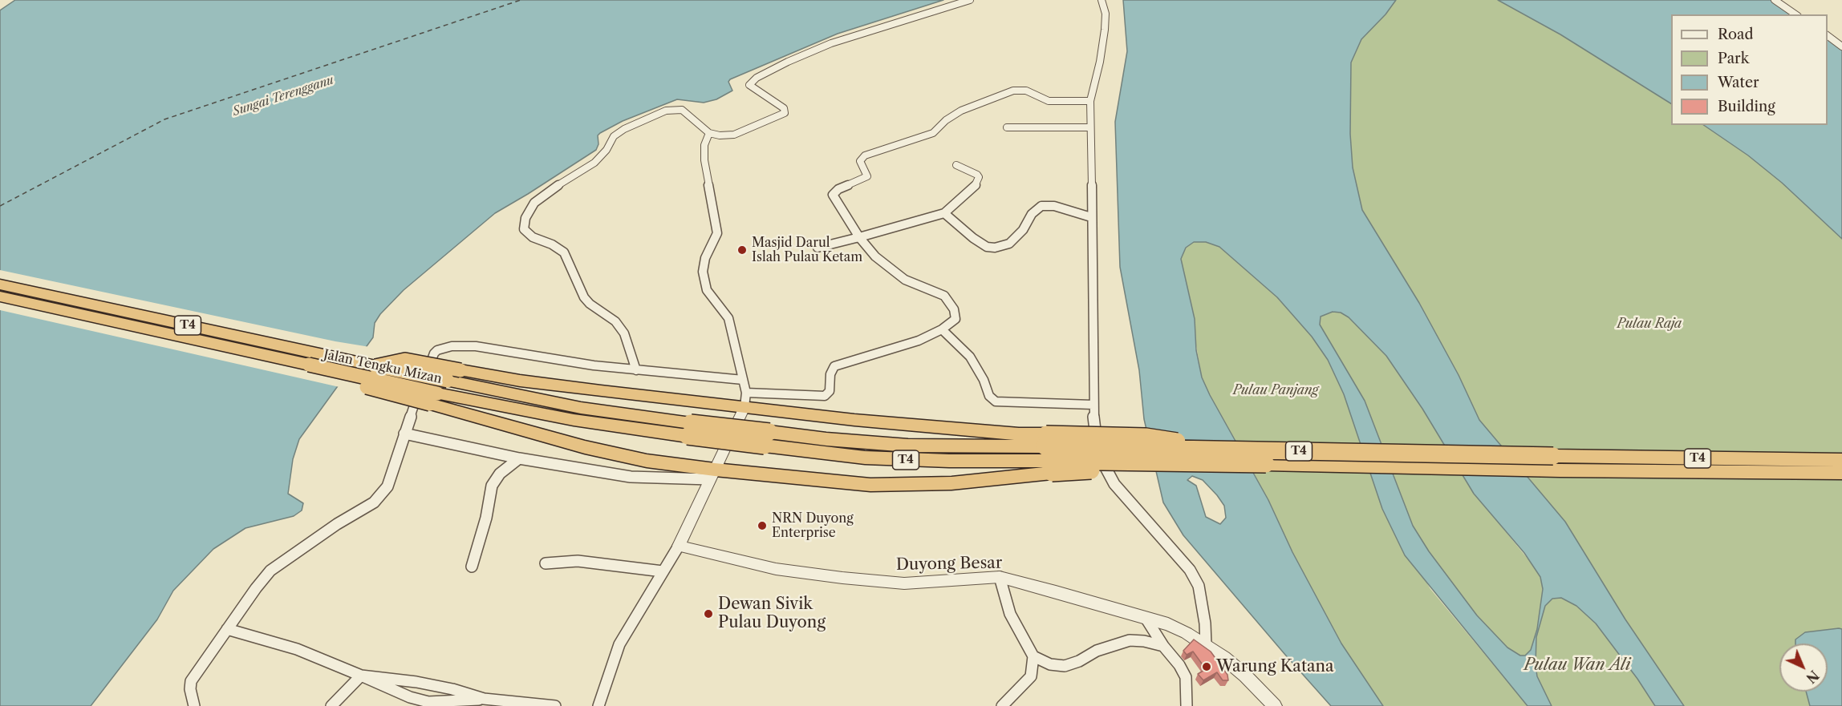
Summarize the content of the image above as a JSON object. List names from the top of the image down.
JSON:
{
  "streets": {
    "highway": ["T4", "Jalan Tengku Mizan"],
    "street": ["Duyong Besar"]
  },
  "crossings": [
    ["T4", "Jalan Tengku Mizan"]
  ],
  "water": ["Sungai Terengganu"],
  "parks": ["Pulau Raja", "Pulau Panjang", "Pulau Wan Ali"],
  "places": [
    "Masjid Darul Islah Pulau Ketam",
    "NRN Duyong Enterprise",
    "Dewan Sivik Pulau Duyong",
    "Warung Katana"
  ],
  "legend": [
    "Road",
    "Park",
    "Water",
    "Building"
  ],
  "north": "bottom right"
}
